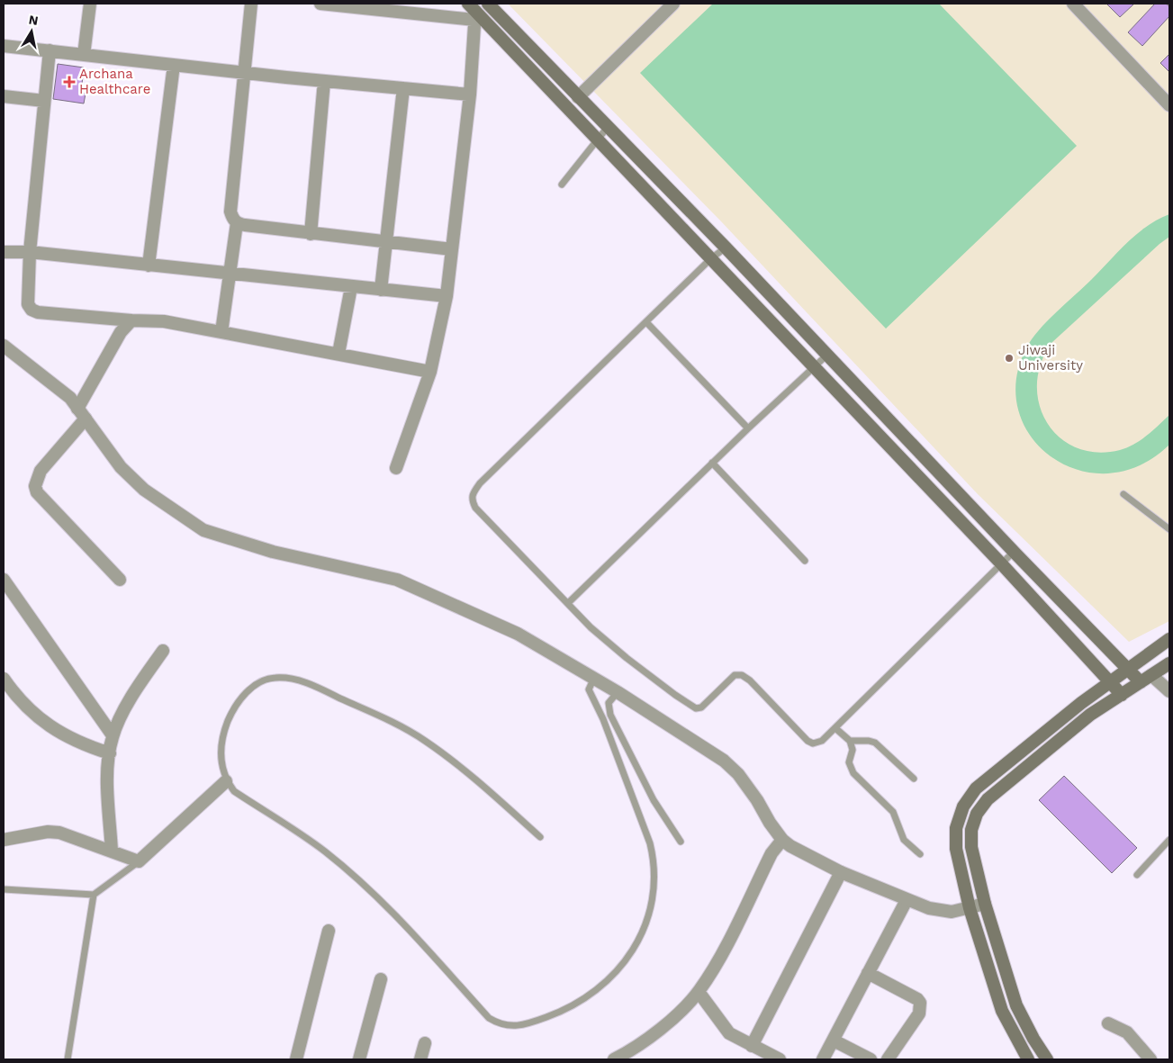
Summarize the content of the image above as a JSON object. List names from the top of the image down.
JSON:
{
  "places": {
    "health": ["Archana Healthcare"],
    "other": ["Jiwaji University"]
  },
  "north": "top"
}
